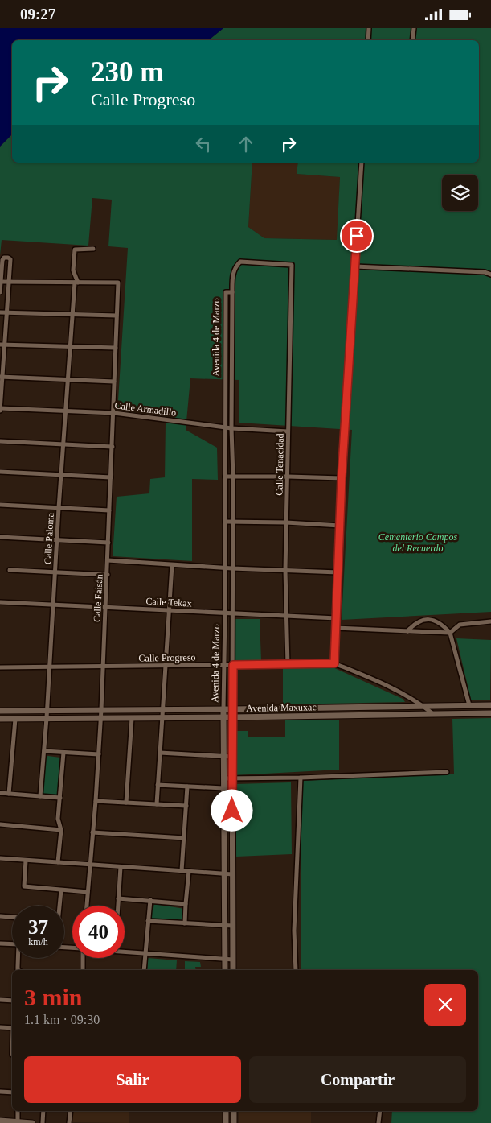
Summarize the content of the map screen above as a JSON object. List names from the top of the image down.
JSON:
{
  "streets": {
    "main road": ["Avenida 4 de Marzo", "Avenida Maxuxac"],
    "street": [
      "Calle Armadillo",
      "Calle Tenacidad",
      "Calle Paloma",
      "Calle Faisán",
      "Calle Tekax",
      "Calle Progreso"
    ]
  },
  "crossings": [
    ["Avenida 4 de Marzo", "Calle Armadillo"],
    ["Avenida 4 de Marzo", "Calle Tenacidad"],
    ["Avenida 4 de Marzo", "Calle Tekax"],
    ["Avenida 4 de Marzo", "Calle Progreso"],
    ["Avenida 4 de Marzo", "Avenida Maxuxac"],
    ["Calle Armadillo", "Calle Tenacidad"],
    ["Calle Armadillo", "Calle Paloma"],
    ["Calle Armadillo", "Calle Faisán"],
    ["Calle Tenacidad", "Calle Tekax"],
    ["Calle Tenacidad", "Calle Progreso"],
    ["Calle Paloma", "Calle Faisán"],
    ["Calle Paloma", "Calle Tekax"],
    ["Calle Paloma", "Calle Progreso"],
    ["Calle Paloma", "Avenida Maxuxac"],
    ["Calle Faisán", "Calle Tekax"],
    ["Calle Faisán", "Calle Progreso"],
    ["Calle Faisán", "Avenida Maxuxac"]
  ],
  "parks": ["Cementerio Campos del Recuerdo"],
  "page": {
    "status": "09:27",
    "turn": ["230 m", "Calle Progreso"],
    "speed": "37 km/h",
    "limit": "40",
    "heading": ["3 min", "1.1 km · 09:30"],
    "buttons": ["Salir", "Compartir"]
  }
}
